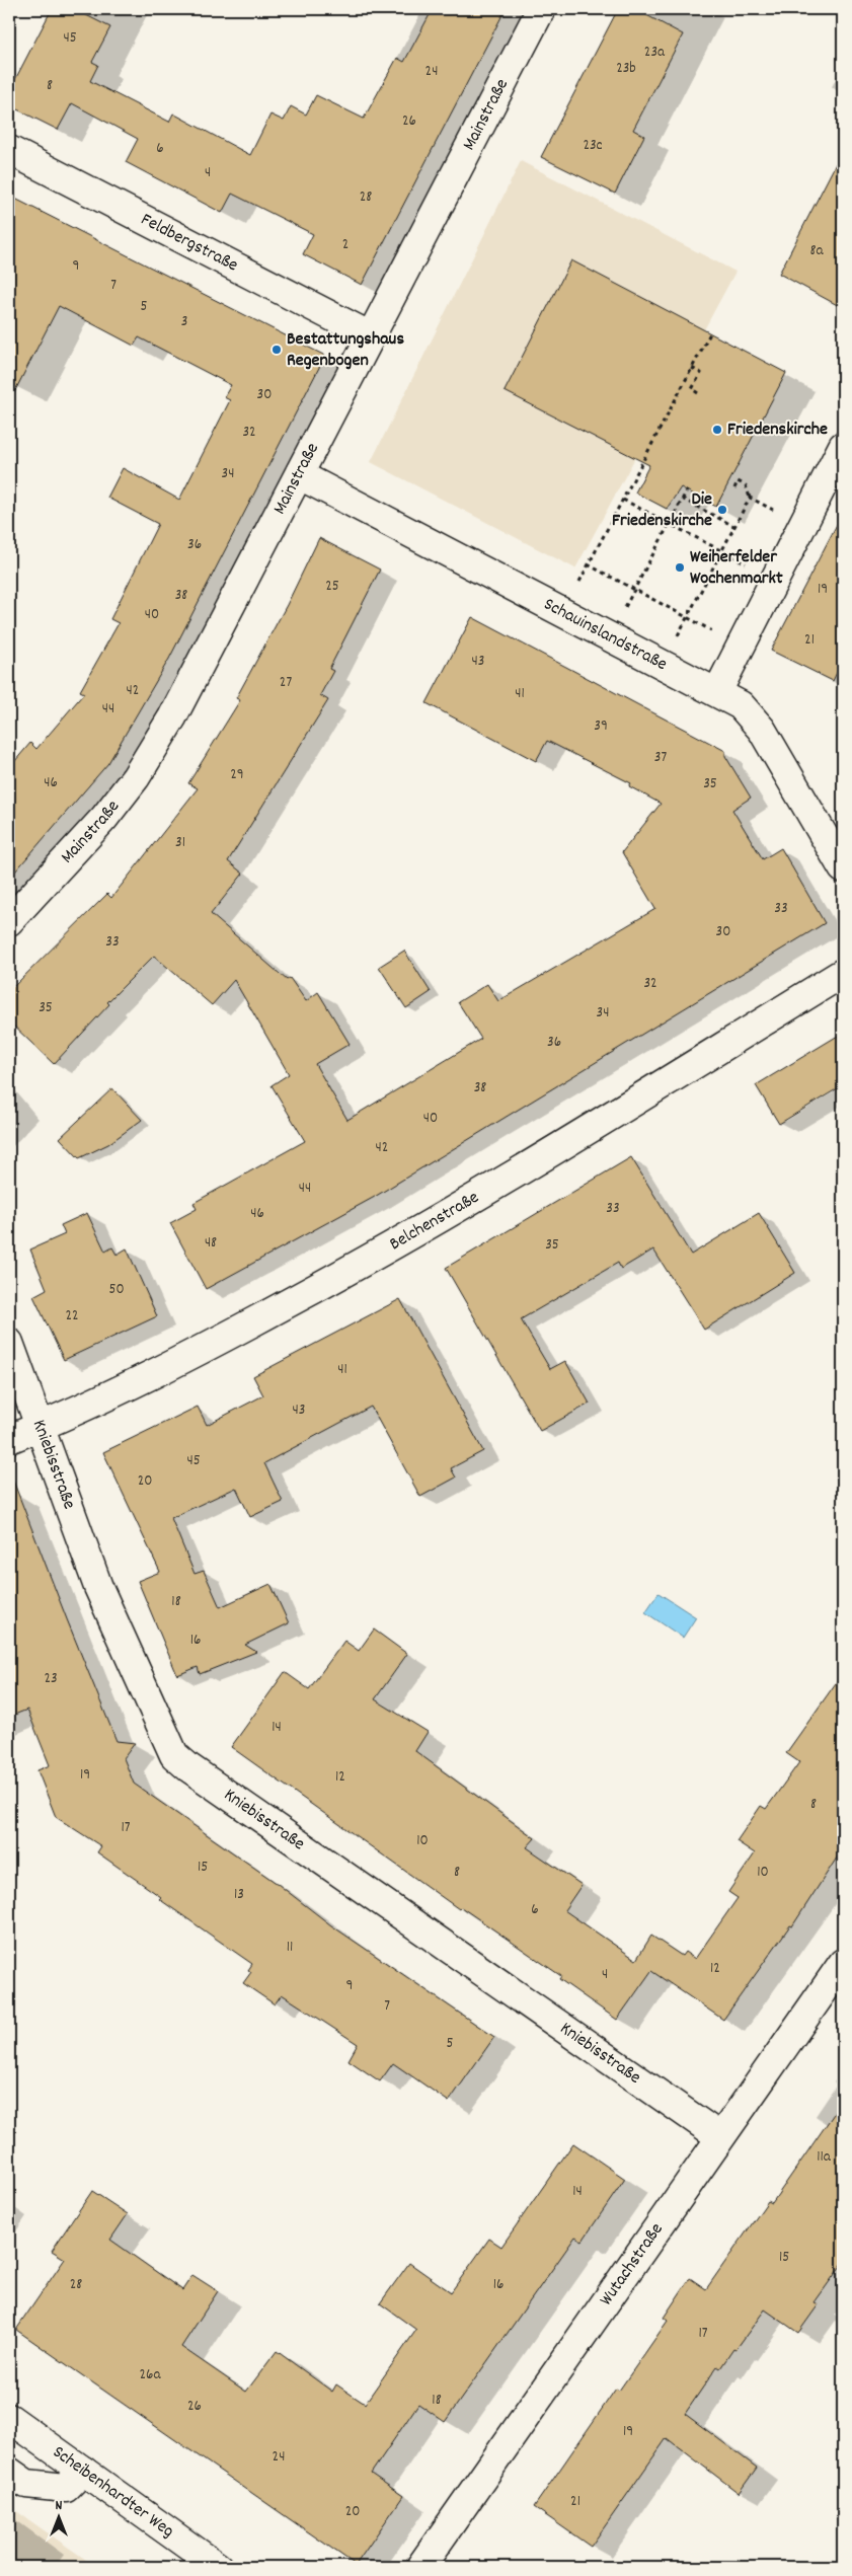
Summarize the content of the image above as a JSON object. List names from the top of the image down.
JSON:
{
  "streets": {
    "street": [
      "Mainstraße",
      "Feldbergstraße",
      "Schauinslandstraße",
      "Belchenstraße",
      "Kniebisstraße",
      "Wutachstraße",
      "Scheibenhardter Weg"
    ]
  },
  "crossings": [
    ["Mainstraße", "Feldbergstraße"],
    ["Mainstraße", "Schauinslandstraße"],
    ["Belchenstraße", "Kniebisstraße"],
    ["Kniebisstraße", "Wutachstraße"]
  ],
  "places": [
    "Bestattungshaus Regenbogen",
    "Friedenskirche",
    "Die Friedenskirche",
    "Weiherfelder Wochenmarkt"
  ],
  "house_numbers": [
    "45",
    "23a",
    "23b",
    "24",
    "8",
    "26",
    "23c",
    "6",
    "4",
    "28",
    "2",
    "8a",
    "9",
    "7",
    "5",
    "3",
    "30",
    "32",
    "34",
    "36",
    "25",
    "19",
    "38",
    "40",
    "21",
    "43",
    "27",
    "42",
    "41",
    "44",
    "39",
    "37",
    "29",
    "46",
    "35",
    "31",
    "33",
    "30",
    "33",
    "32",
    "35",
    "34",
    "36",
    "38",
    "40",
    "42",
    "44",
    "33",
    "46",
    "48",
    "35",
    "50",
    "22",
    "41",
    "43",
    "45",
    "20",
    "18",
    "16",
    "23",
    "14",
    "19",
    "12",
    "8",
    "17",
    "10",
    "15",
    "8",
    "10",
    "13",
    "6",
    "11",
    "12",
    "4",
    "9",
    "7",
    "5",
    "11a",
    "14",
    "15",
    "28",
    "16",
    "17",
    "26a",
    "18",
    "26",
    "19",
    "24",
    "21",
    "20"
  ],
  "north": "top"
}
